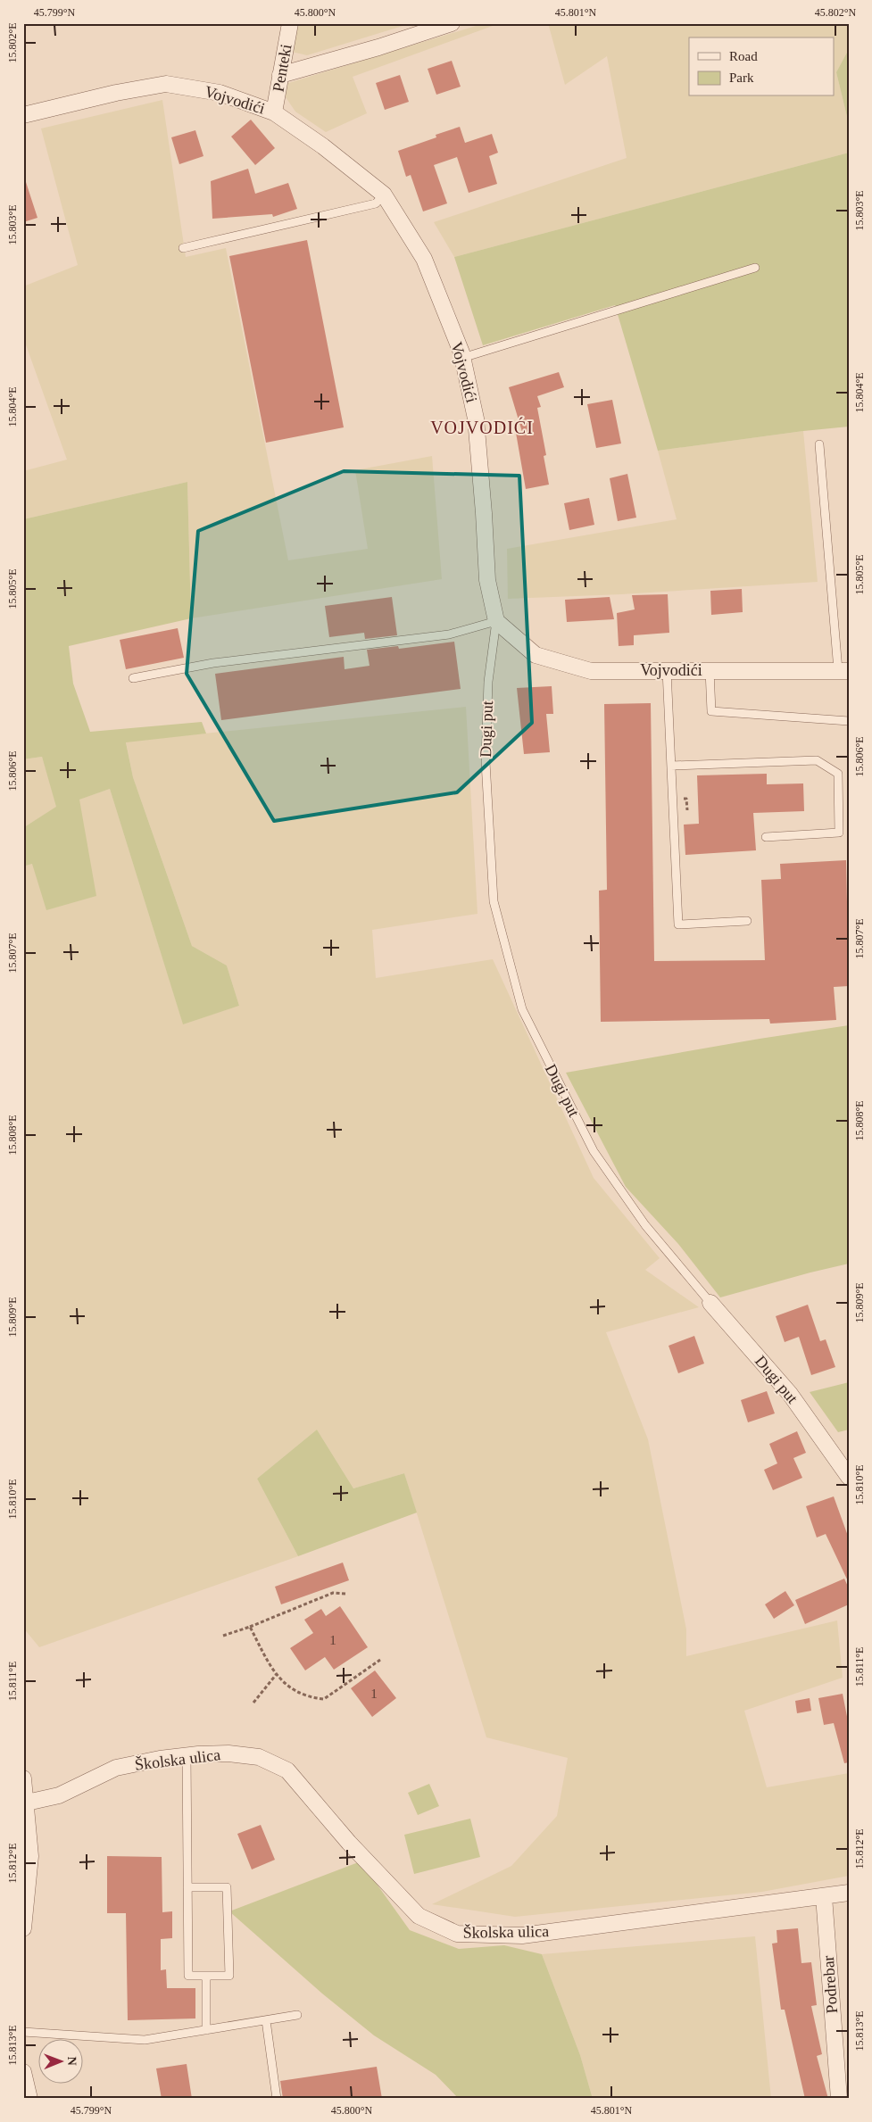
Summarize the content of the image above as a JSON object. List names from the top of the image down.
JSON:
{
  "streets": {
    "street": [
      "Penteki",
      "Vojvodići",
      "Dugi put",
      "Školska ulica",
      "Podrebar"
    ]
  },
  "crossings": [
    ["Penteki", "Vojvodići"],
    ["Vojvodići", "Dugi put"],
    ["Školska ulica", "Podrebar"]
  ],
  "districts": ["VOJVODIĆI"],
  "house_numbers": ["1", "1"],
  "legend": ["Road", "Park"],
  "north": "right",
  "coordinates": [
    "45.799°N",
    "45.800°N",
    "45.801°N",
    "45.802°N",
    "15.802°E",
    "15.803°E",
    "15.804°E",
    "15.805°E",
    "15.806°E",
    "15.807°E",
    "15.808°E",
    "15.809°E",
    "15.810°E",
    "15.811°E",
    "15.812°E",
    "15.813°E"
  ]
}
